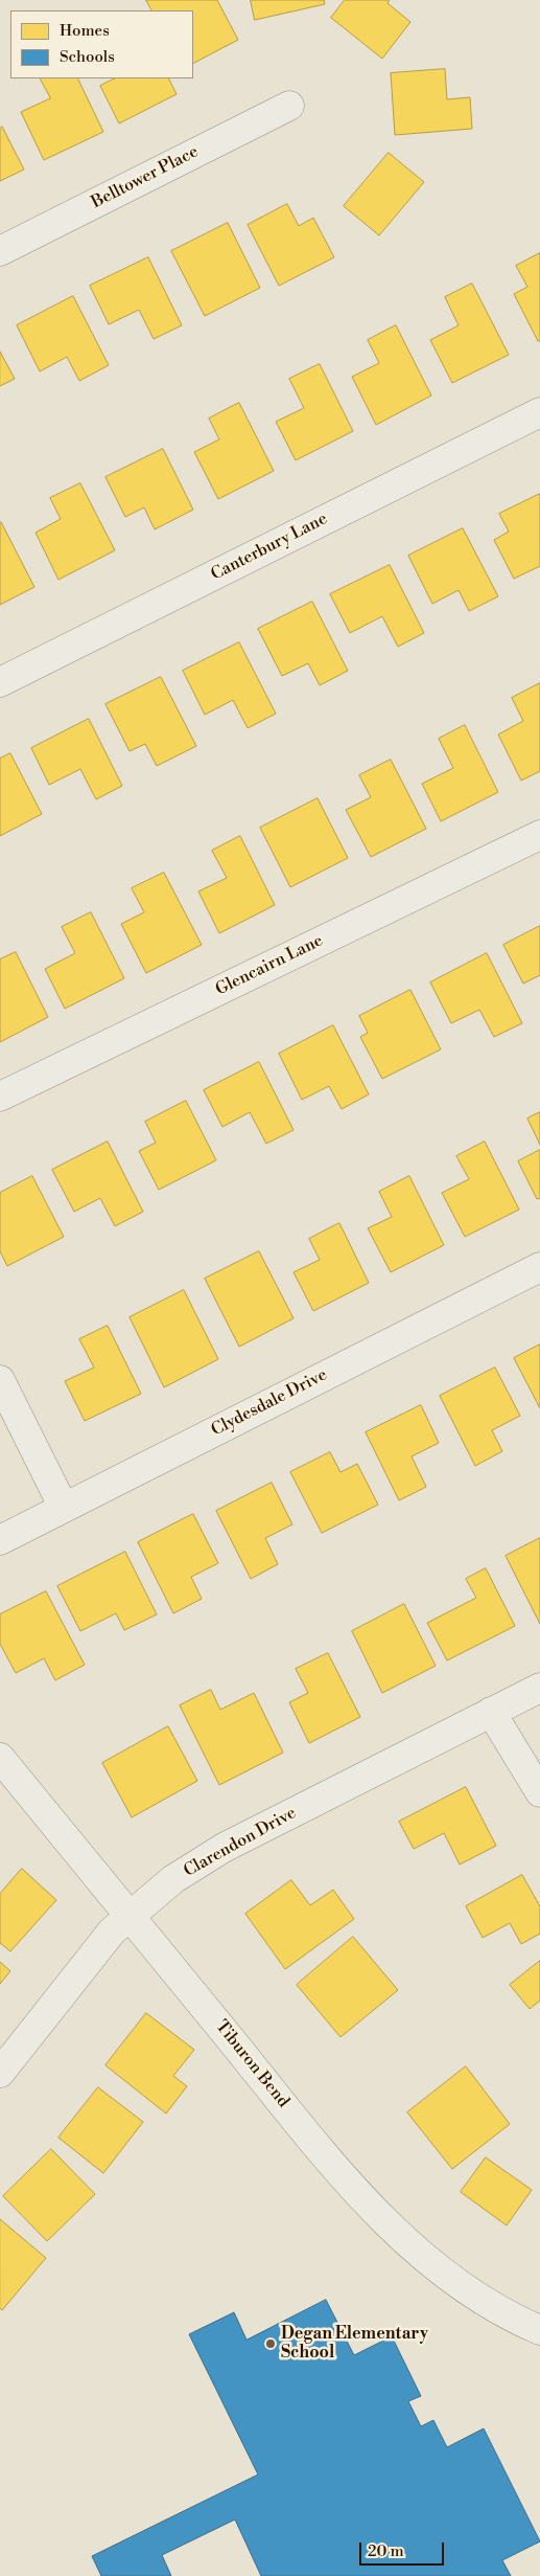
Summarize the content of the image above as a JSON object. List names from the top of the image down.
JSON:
{
  "streets": {
    "street": [
      "Belltower Place",
      "Canterbury Lane",
      "Glencairn Lane",
      "Clydesdale Drive",
      "Clarendon Drive",
      "Tiburon Bend"
    ]
  },
  "crossings": [
    ["Clarendon Drive", "Tiburon Bend"]
  ],
  "places": ["Degan Elementary School"],
  "legend": ["Homes", "Schools"],
  "scale_bar": "20 m"
}
